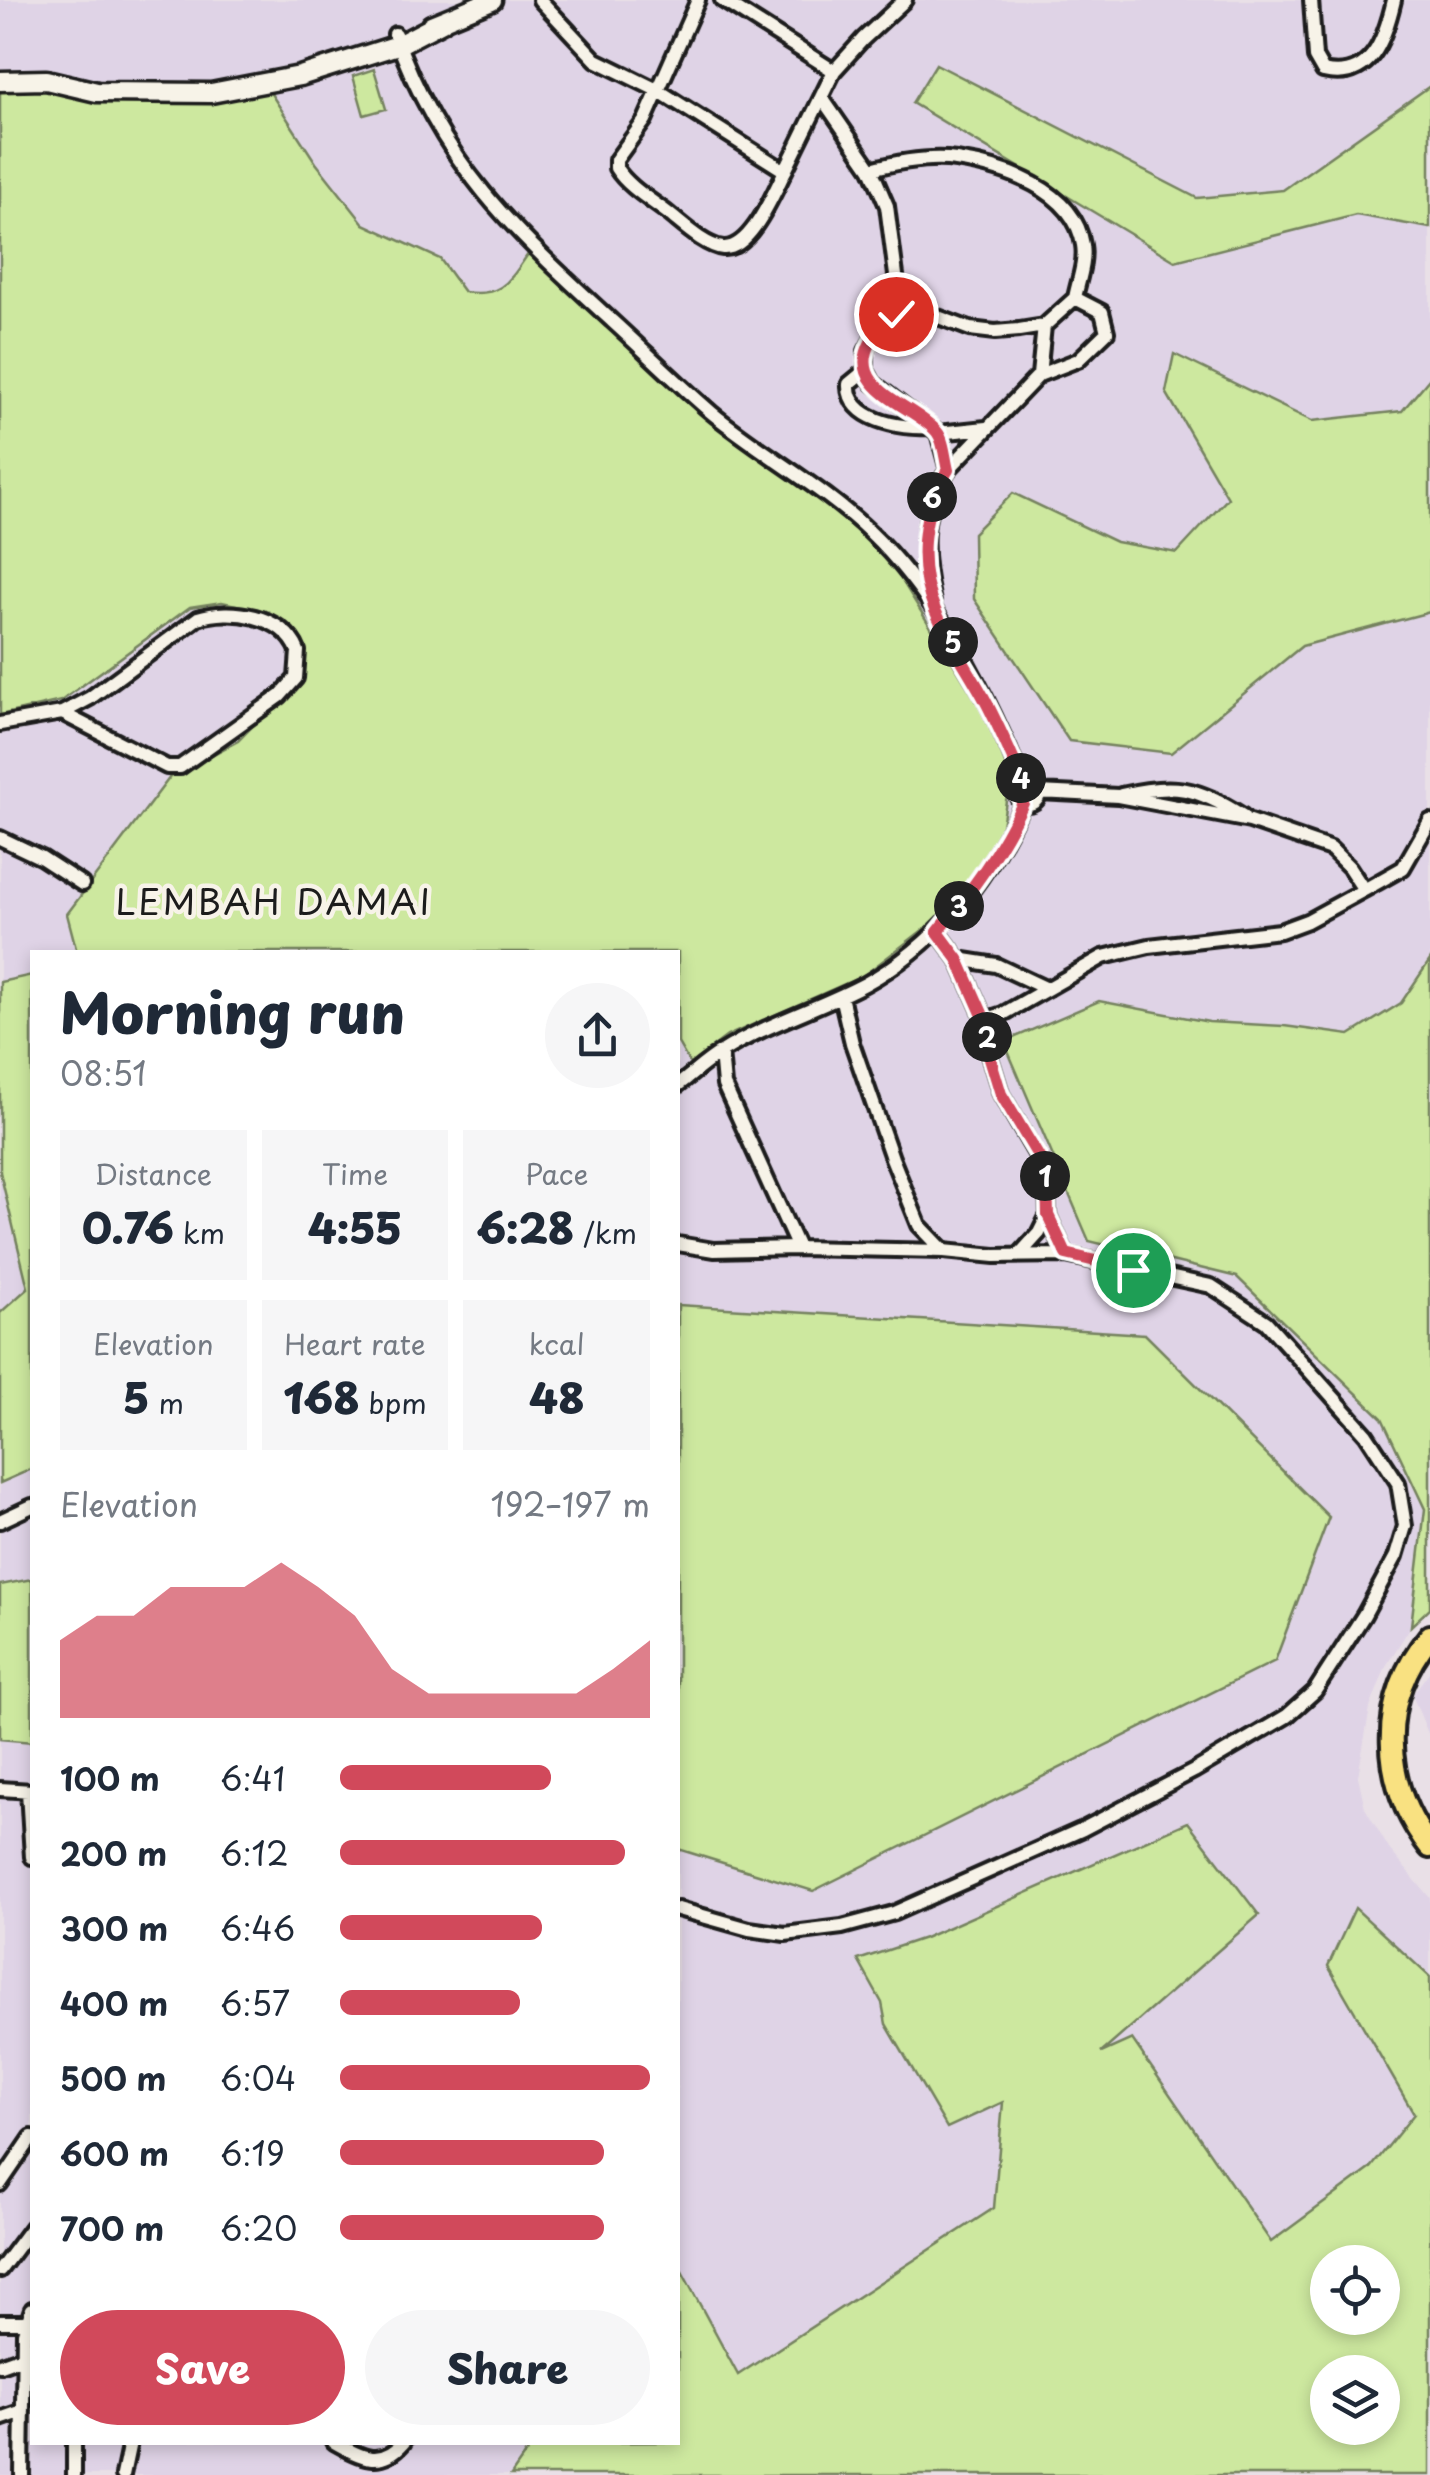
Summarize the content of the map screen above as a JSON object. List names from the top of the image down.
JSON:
{
  "districts": ["LEMBAH DAMAI"],
  "page": {
    "pins": [
      "6",
      "5",
      "4",
      "3",
      "2",
      "1"
    ],
    "heading": ["Morning run", "08:51"],
    "stats": [
      ["Distance", "0.76 km"],
      ["Time", "4:55"],
      ["Pace", "6:28 /km"],
      ["Elevation", "5 m"],
      ["Heart rate", "168 bpm"],
      ["kcal", "48"]
    ],
    "chart": ["Elevation", "192–197 m"],
    "list": [
      {
        "name": "100 m",
        "note": "6:41"
      },
      {
        "name": "200 m",
        "note": "6:12"
      },
      {
        "name": "300 m",
        "note": "6:46"
      },
      {
        "name": "400 m",
        "note": "6:57"
      },
      {
        "name": "500 m",
        "note": "6:04"
      },
      {
        "name": "600 m",
        "note": "6:19"
      },
      {
        "name": "700 m",
        "note": "6:20"
      }
    ],
    "buttons": ["Save", "Share"]
  }
}
